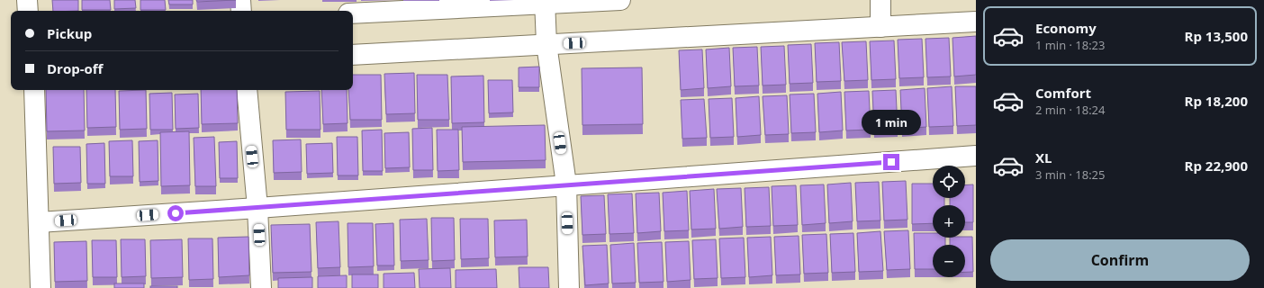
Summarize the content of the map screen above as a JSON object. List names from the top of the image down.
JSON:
{
  "page": {
    "list": [
      {
        "name": "Economy",
        "note": "1 min · 18:23",
        "value": "Rp 13,500"
      },
      {
        "name": "Comfort",
        "note": "2 min · 18:24",
        "value": "Rp 18,200"
      },
      {
        "name": "XL",
        "note": "3 min · 18:25",
        "value": "Rp 22,900"
      }
    ],
    "banner": ["Pickup", "Drop-off"],
    "bubble": "1 min",
    "map_buttons": ["+", "−"],
    "buttons": "Confirm"
  }
}
